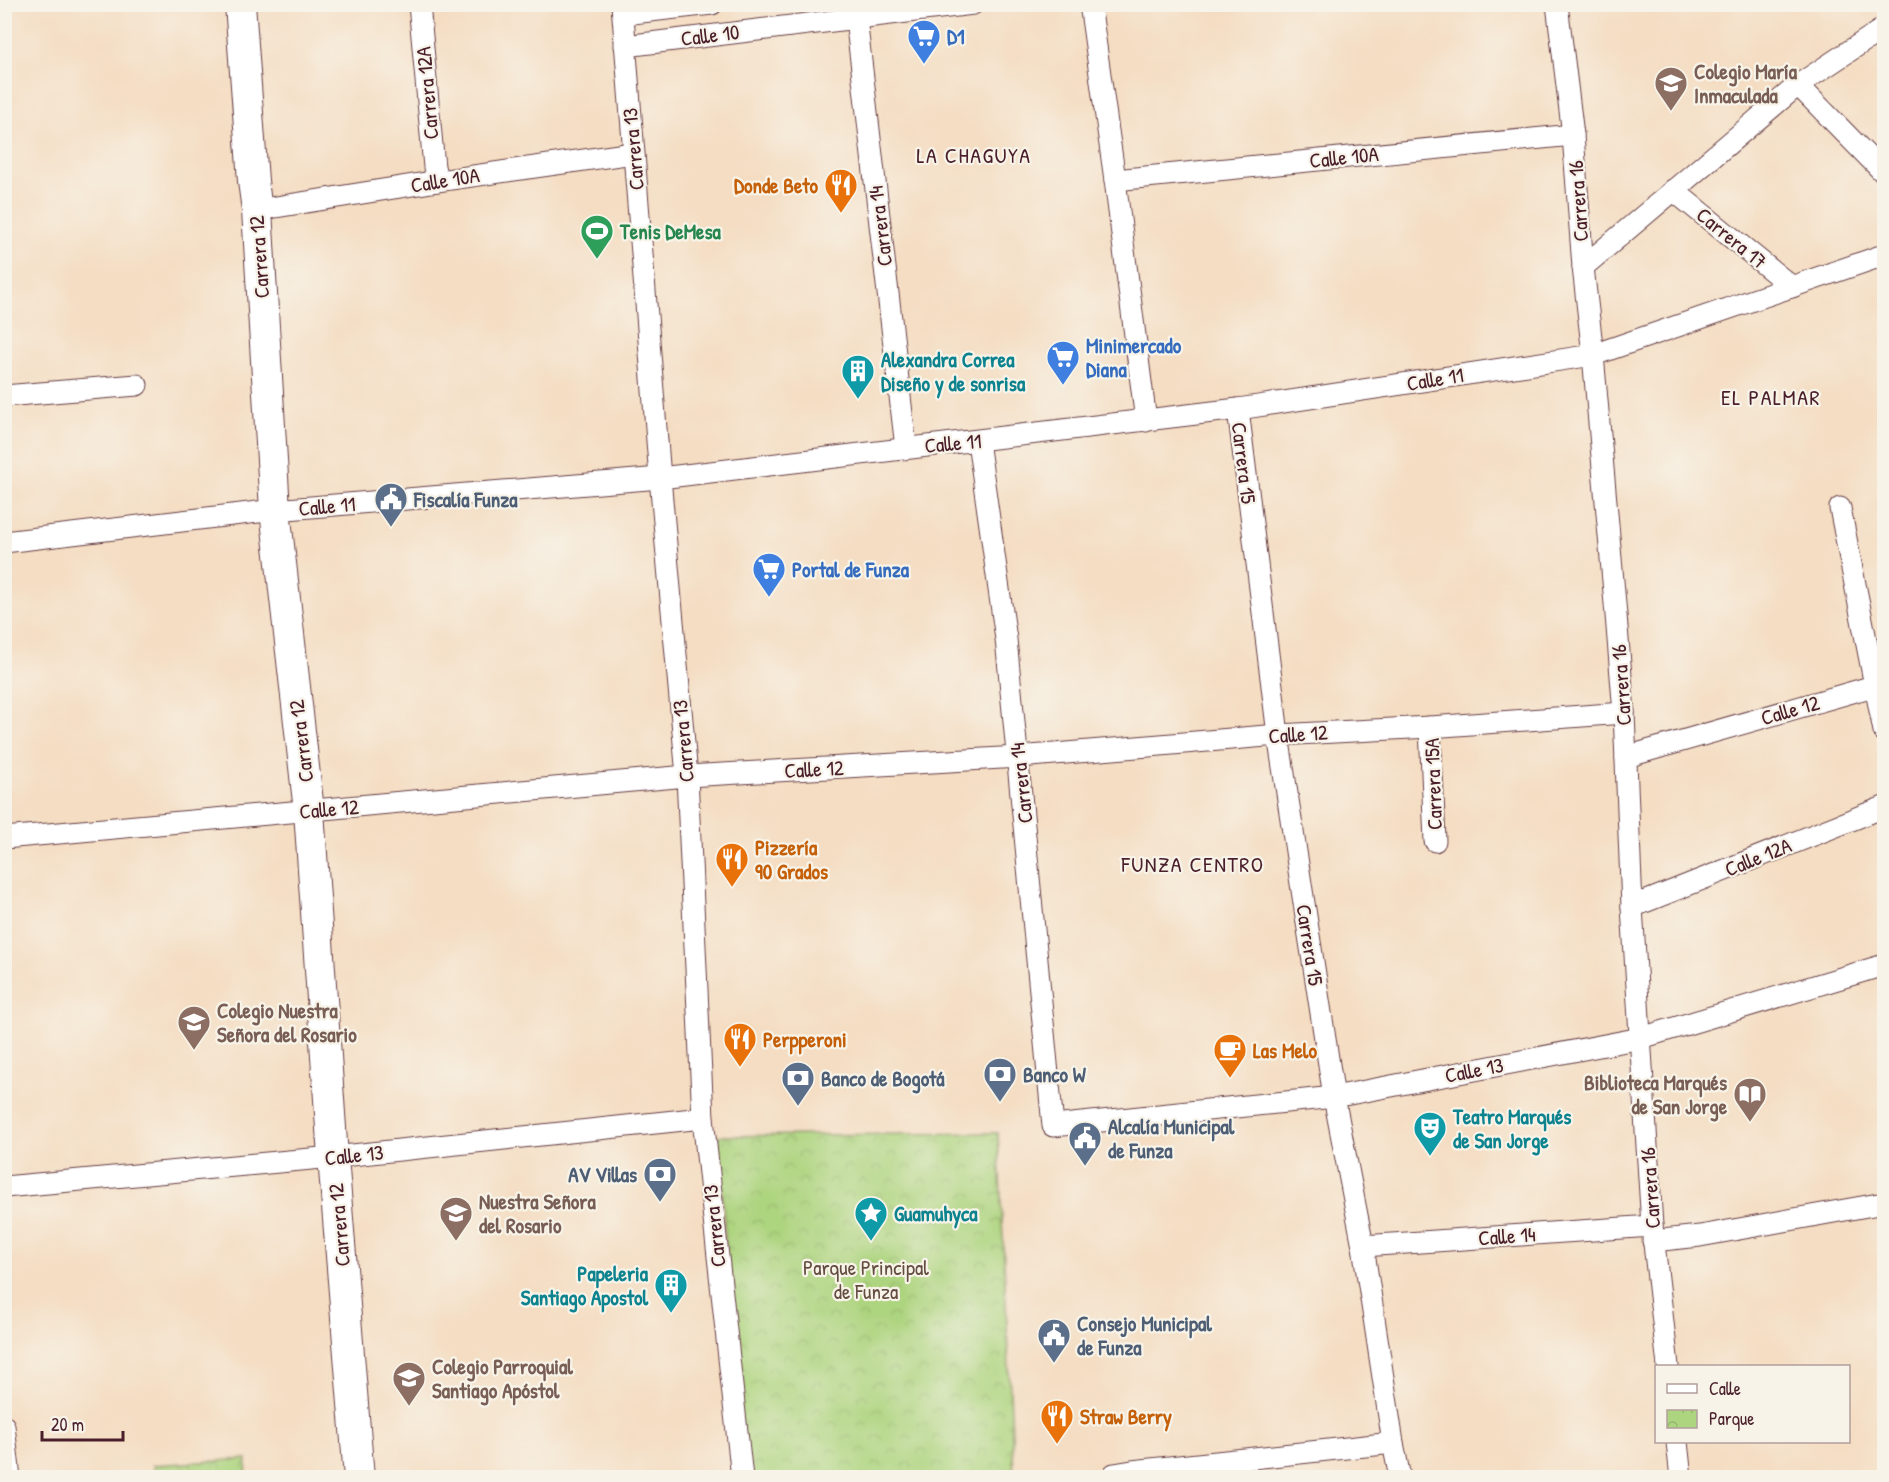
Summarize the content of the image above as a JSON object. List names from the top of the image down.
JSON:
{
  "streets": {
    "main road": ["Carrera 12"],
    "street": [
      "Calle 10",
      "Carrera 12A",
      "Carrera 13",
      "Calle 10A",
      "Carrera 16",
      "Carrera 14",
      "Carrera 17",
      "Calle 11",
      "Carrera 15",
      "Calle 12",
      "Carrera 15A",
      "Calle 12A",
      "Calle 13",
      "Calle 14"
    ]
  },
  "crossings": [
    ["Calle 10", "Carrera 13"],
    ["Calle 10", "Carrera 14"],
    ["Carrera 12A", "Calle 10A"],
    ["Carrera 13", "Calle 10A"],
    ["Carrera 13", "Calle 11"],
    ["Carrera 13", "Calle 12"],
    ["Carrera 13", "Calle 13"],
    ["Calle 10A", "Carrera 16"],
    ["Calle 10A", "Carrera 12"],
    ["Carrera 16", "Calle 11"],
    ["Carrera 16", "Calle 12"],
    ["Carrera 16", "Calle 12A"],
    ["Carrera 16", "Calle 13"],
    ["Carrera 16", "Calle 14"],
    ["Carrera 14", "Calle 11"],
    ["Carrera 14", "Calle 12"],
    ["Carrera 14", "Calle 13"],
    ["Carrera 17", "Calle 11"],
    ["Carrera 12", "Calle 11"],
    ["Carrera 12", "Calle 12"],
    ["Carrera 12", "Calle 13"],
    ["Calle 11", "Carrera 15"],
    ["Carrera 15", "Calle 12"],
    ["Carrera 15", "Calle 13"],
    ["Carrera 15", "Calle 14"],
    ["Calle 12", "Carrera 15A"]
  ],
  "districts": ["LA CHAGUYA", "EL PALMAR", "FUNZA CENTRO"],
  "parks": ["Parque Principal de Funza"],
  "places": {
    "supermarket": ["D1", "Minimercado Diana", "Portal de Funza"],
    "school or university": [
      "Colegio María Inmaculada",
      "Colegio Nuestra Señora del Rosario",
      "Nuestra Señora del Rosario",
      "Colegio Parroquial Santiago Apóstol"
    ],
    "restaurant": [
      "Donde Beto",
      "Pizzería 90 Grados",
      "Perpperoni",
      "Straw Berry"
    ],
    "sports": ["Tenis DeMesa"],
    "building": ["Alexandra Correa Diseño y de sonrisa", "Papeleria Santiago Apostol"],
    "public building": ["Fiscalía Funza", "Alcalía Municipal de Funza", "Consejo Municipal de Funza"],
    "cafe": ["Las Melo"],
    "bank": ["Banco W", "Banco de Bogotá", "AV Villas"],
    "library": ["Biblioteca Marqués de San Jorge"],
    "theatre": ["Teatro Marqués de San Jorge"],
    "place": ["Guamuhyca"]
  },
  "legend": ["Calle", "Parque"],
  "scale_bar": "20 m"
}
